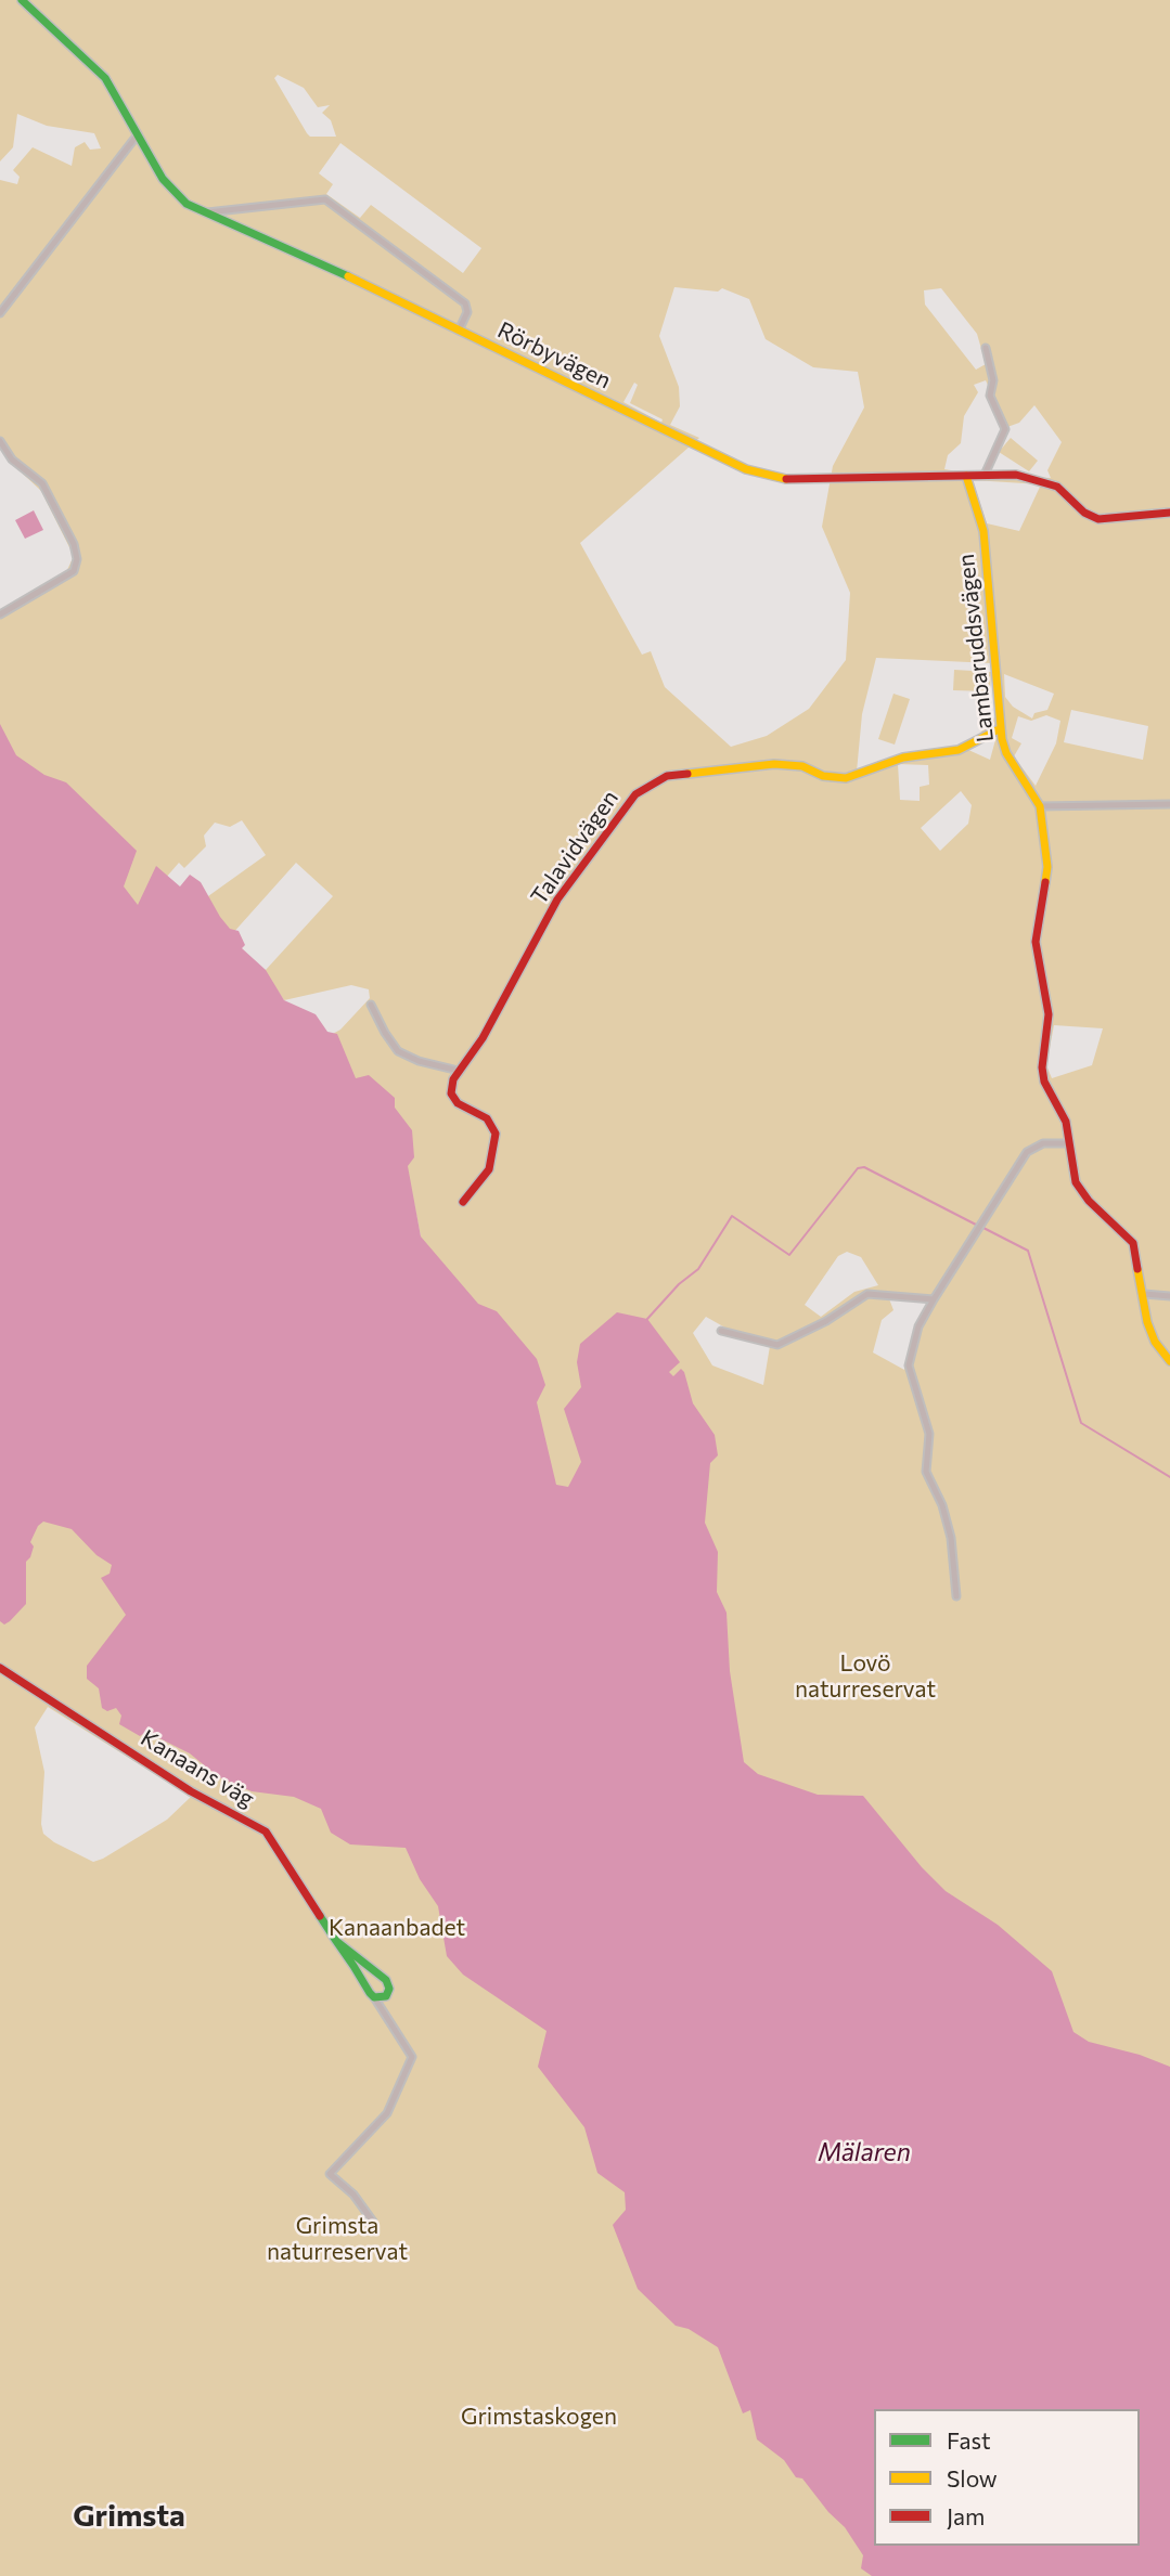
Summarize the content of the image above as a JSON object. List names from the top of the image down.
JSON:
{
  "streets": {
    "street": [
      "Rörbyvägen",
      "Lambaruddsvägen",
      "Talavidvägen",
      "Kanaans väg"
    ]
  },
  "crossings": [
    ["Rörbyvägen", "Lambaruddsvägen"],
    ["Lambaruddsvägen", "Talavidvägen"]
  ],
  "districts": ["Grimsta"],
  "water": ["Mälaren"],
  "parks": [
    "Lovö naturreservat",
    "Kanaanbadet",
    "Grimsta naturreservat",
    "Grimstaskogen"
  ],
  "legend": ["Fast", "Slow", "Jam"]
}
